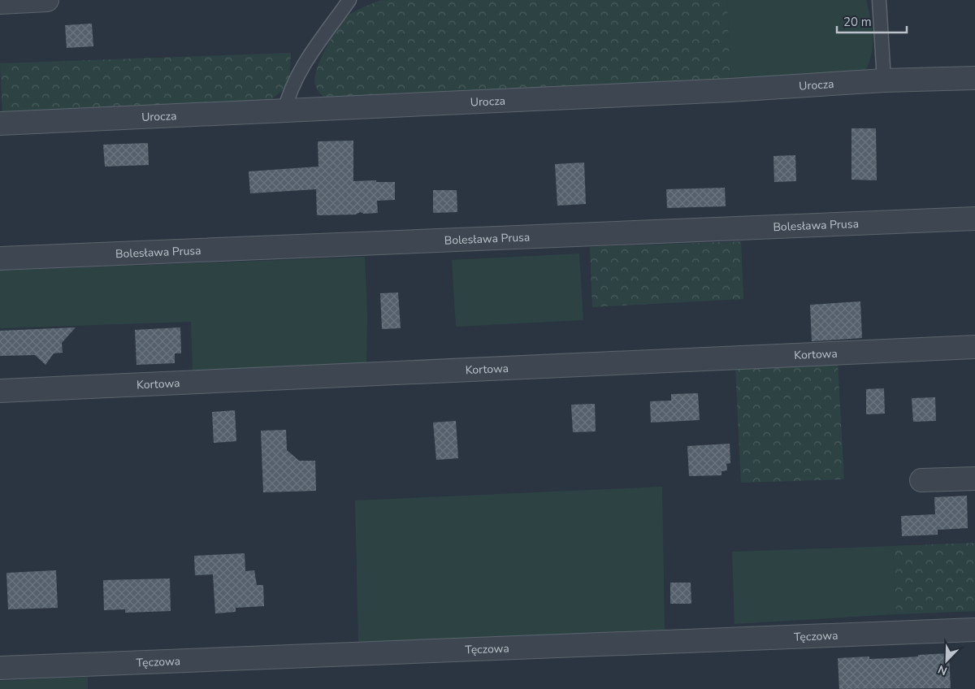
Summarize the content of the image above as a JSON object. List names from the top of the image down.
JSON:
{
  "streets": {
    "street": [
      "Urocza",
      "Bolesława Prusa",
      "Kortowa",
      "Tęczowa"
    ]
  },
  "scale_bar": "20 m",
  "north": "bottom left"
}
